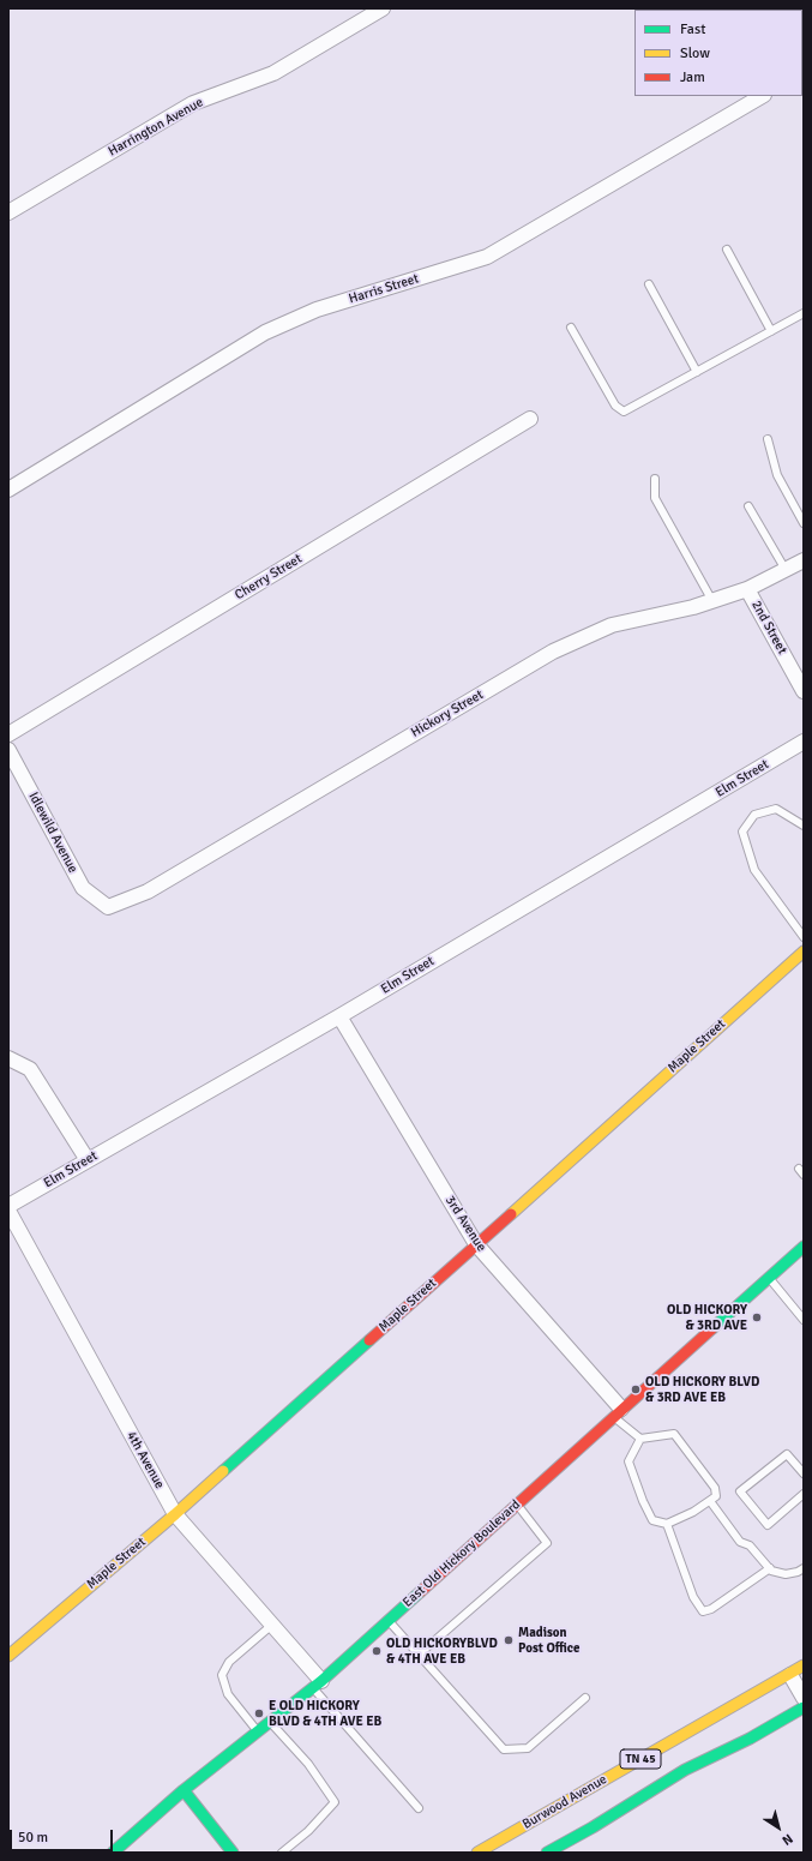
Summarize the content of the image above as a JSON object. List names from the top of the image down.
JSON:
{
  "streets": {
    "street": [
      "Harrington Avenue",
      "Harris Street",
      "Cherry Street",
      "2nd Street",
      "Hickory Street",
      "Elm Street",
      "Idlewild Avenue",
      "Maple Street",
      "3rd Avenue",
      "4th Avenue",
      "East Old Hickory Boulevard",
      "TN 45",
      "Burwood Avenue"
    ]
  },
  "crossings": [
    ["2nd Street", "Hickory Street"],
    ["Hickory Street", "Idlewild Avenue"],
    ["Elm Street", "3rd Avenue"],
    ["Maple Street", "3rd Avenue"],
    ["Maple Street", "4th Avenue"],
    ["3rd Avenue", "East Old Hickory Boulevard"],
    ["4th Avenue", "East Old Hickory Boulevard"]
  ],
  "places": [
    "OLD HICKORY & 3RD AVE",
    "OLD HICKORY BLVD & 3RD AVE EB",
    "Madison Post Office",
    "OLD HICKORYBLVD & 4TH AVE EB",
    "E OLD HICKORY BLVD & 4TH AVE EB"
  ],
  "legend": ["Fast", "Slow", "Jam"],
  "scale_bar": "50 m",
  "north": "bottom right"
}
